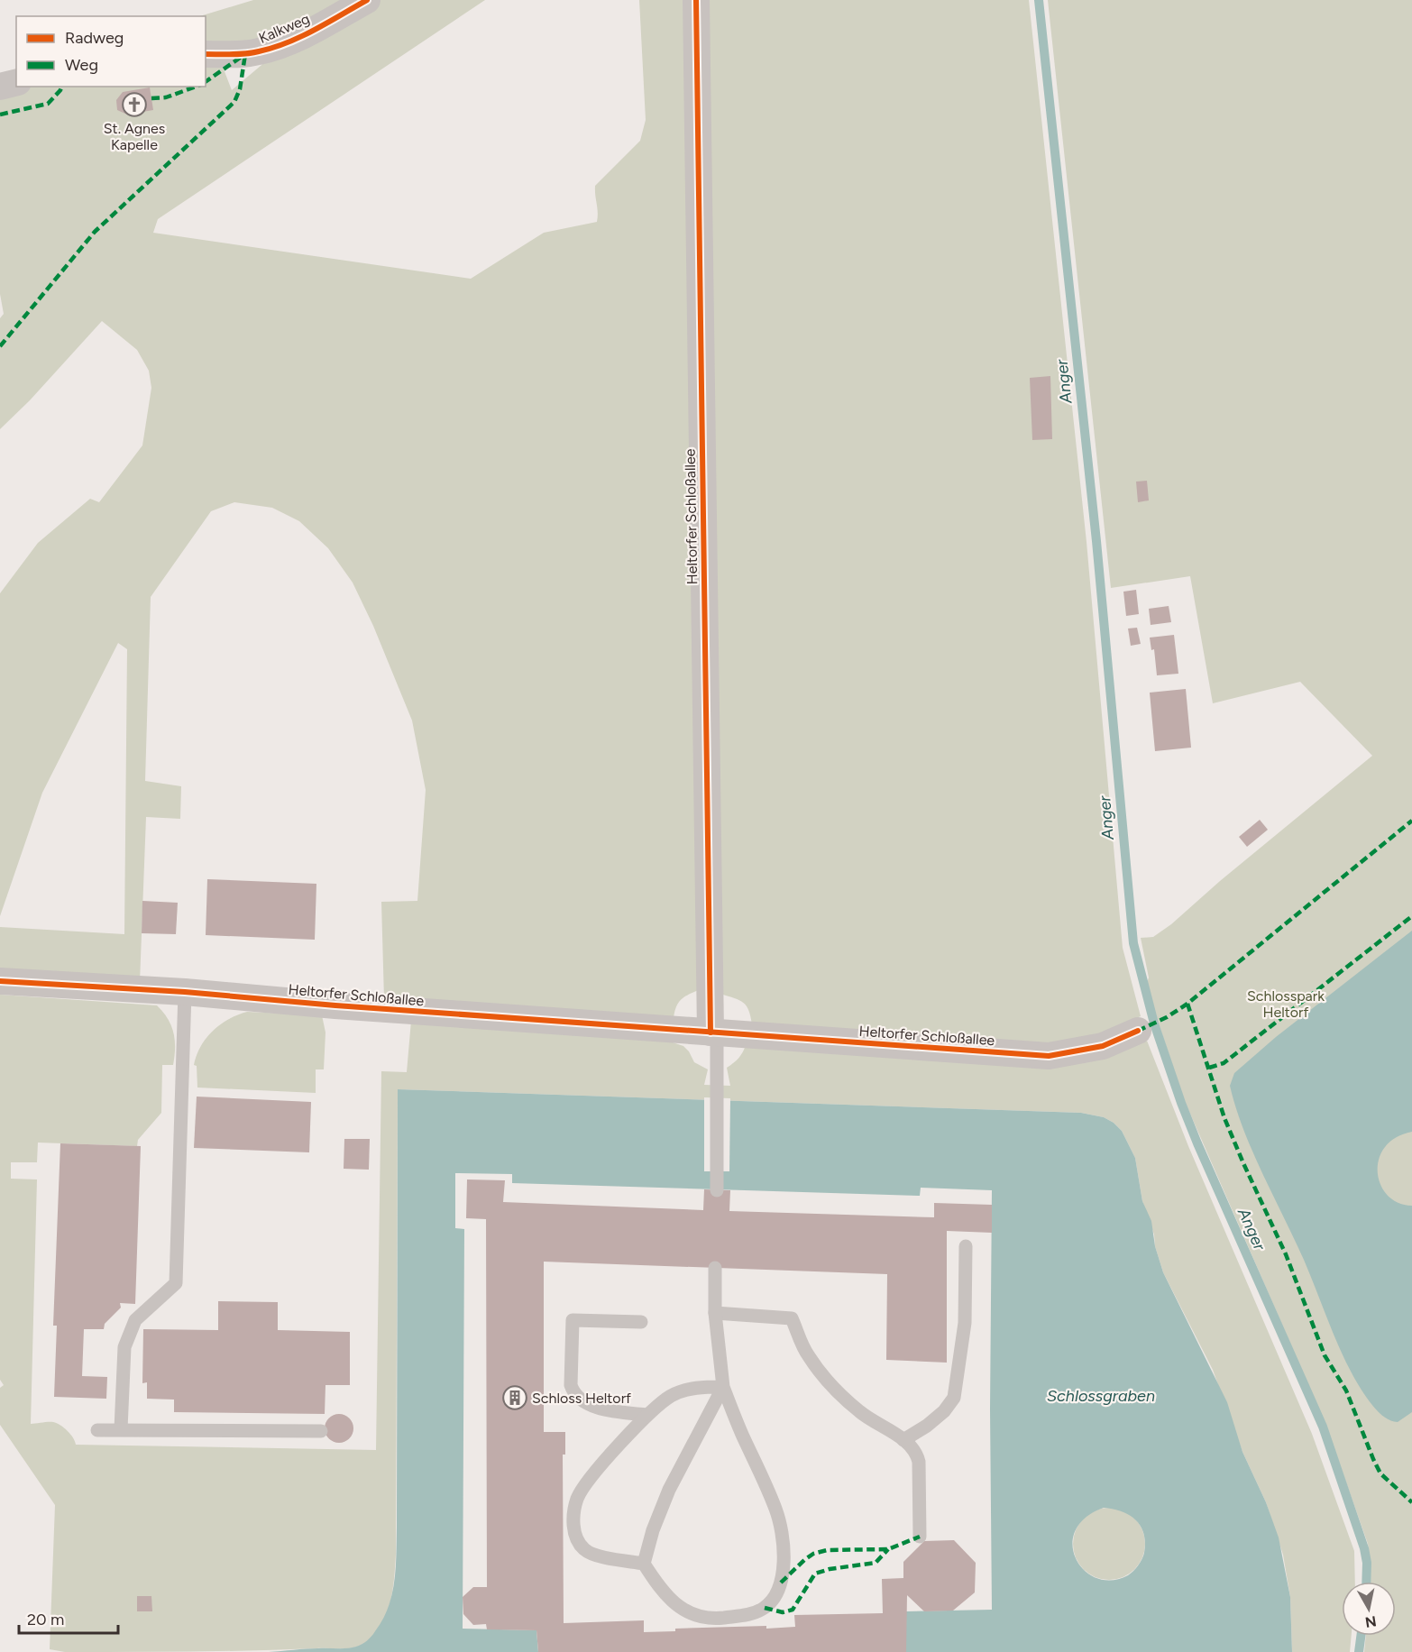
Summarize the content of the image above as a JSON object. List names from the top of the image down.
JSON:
{
  "streets": {
    "street": ["Kalkweg", "Heltorfer Schloßallee"]
  },
  "water": ["Anger", "Schlossgraben"],
  "parks": ["Schlosspark Heltorf"],
  "places": {
    "church": ["St. Agnes Kapelle"],
    "building": ["Schloss Heltorf"]
  },
  "legend": ["Radweg", "Weg"],
  "scale_bar": "20 m",
  "north": "bottom"
}
